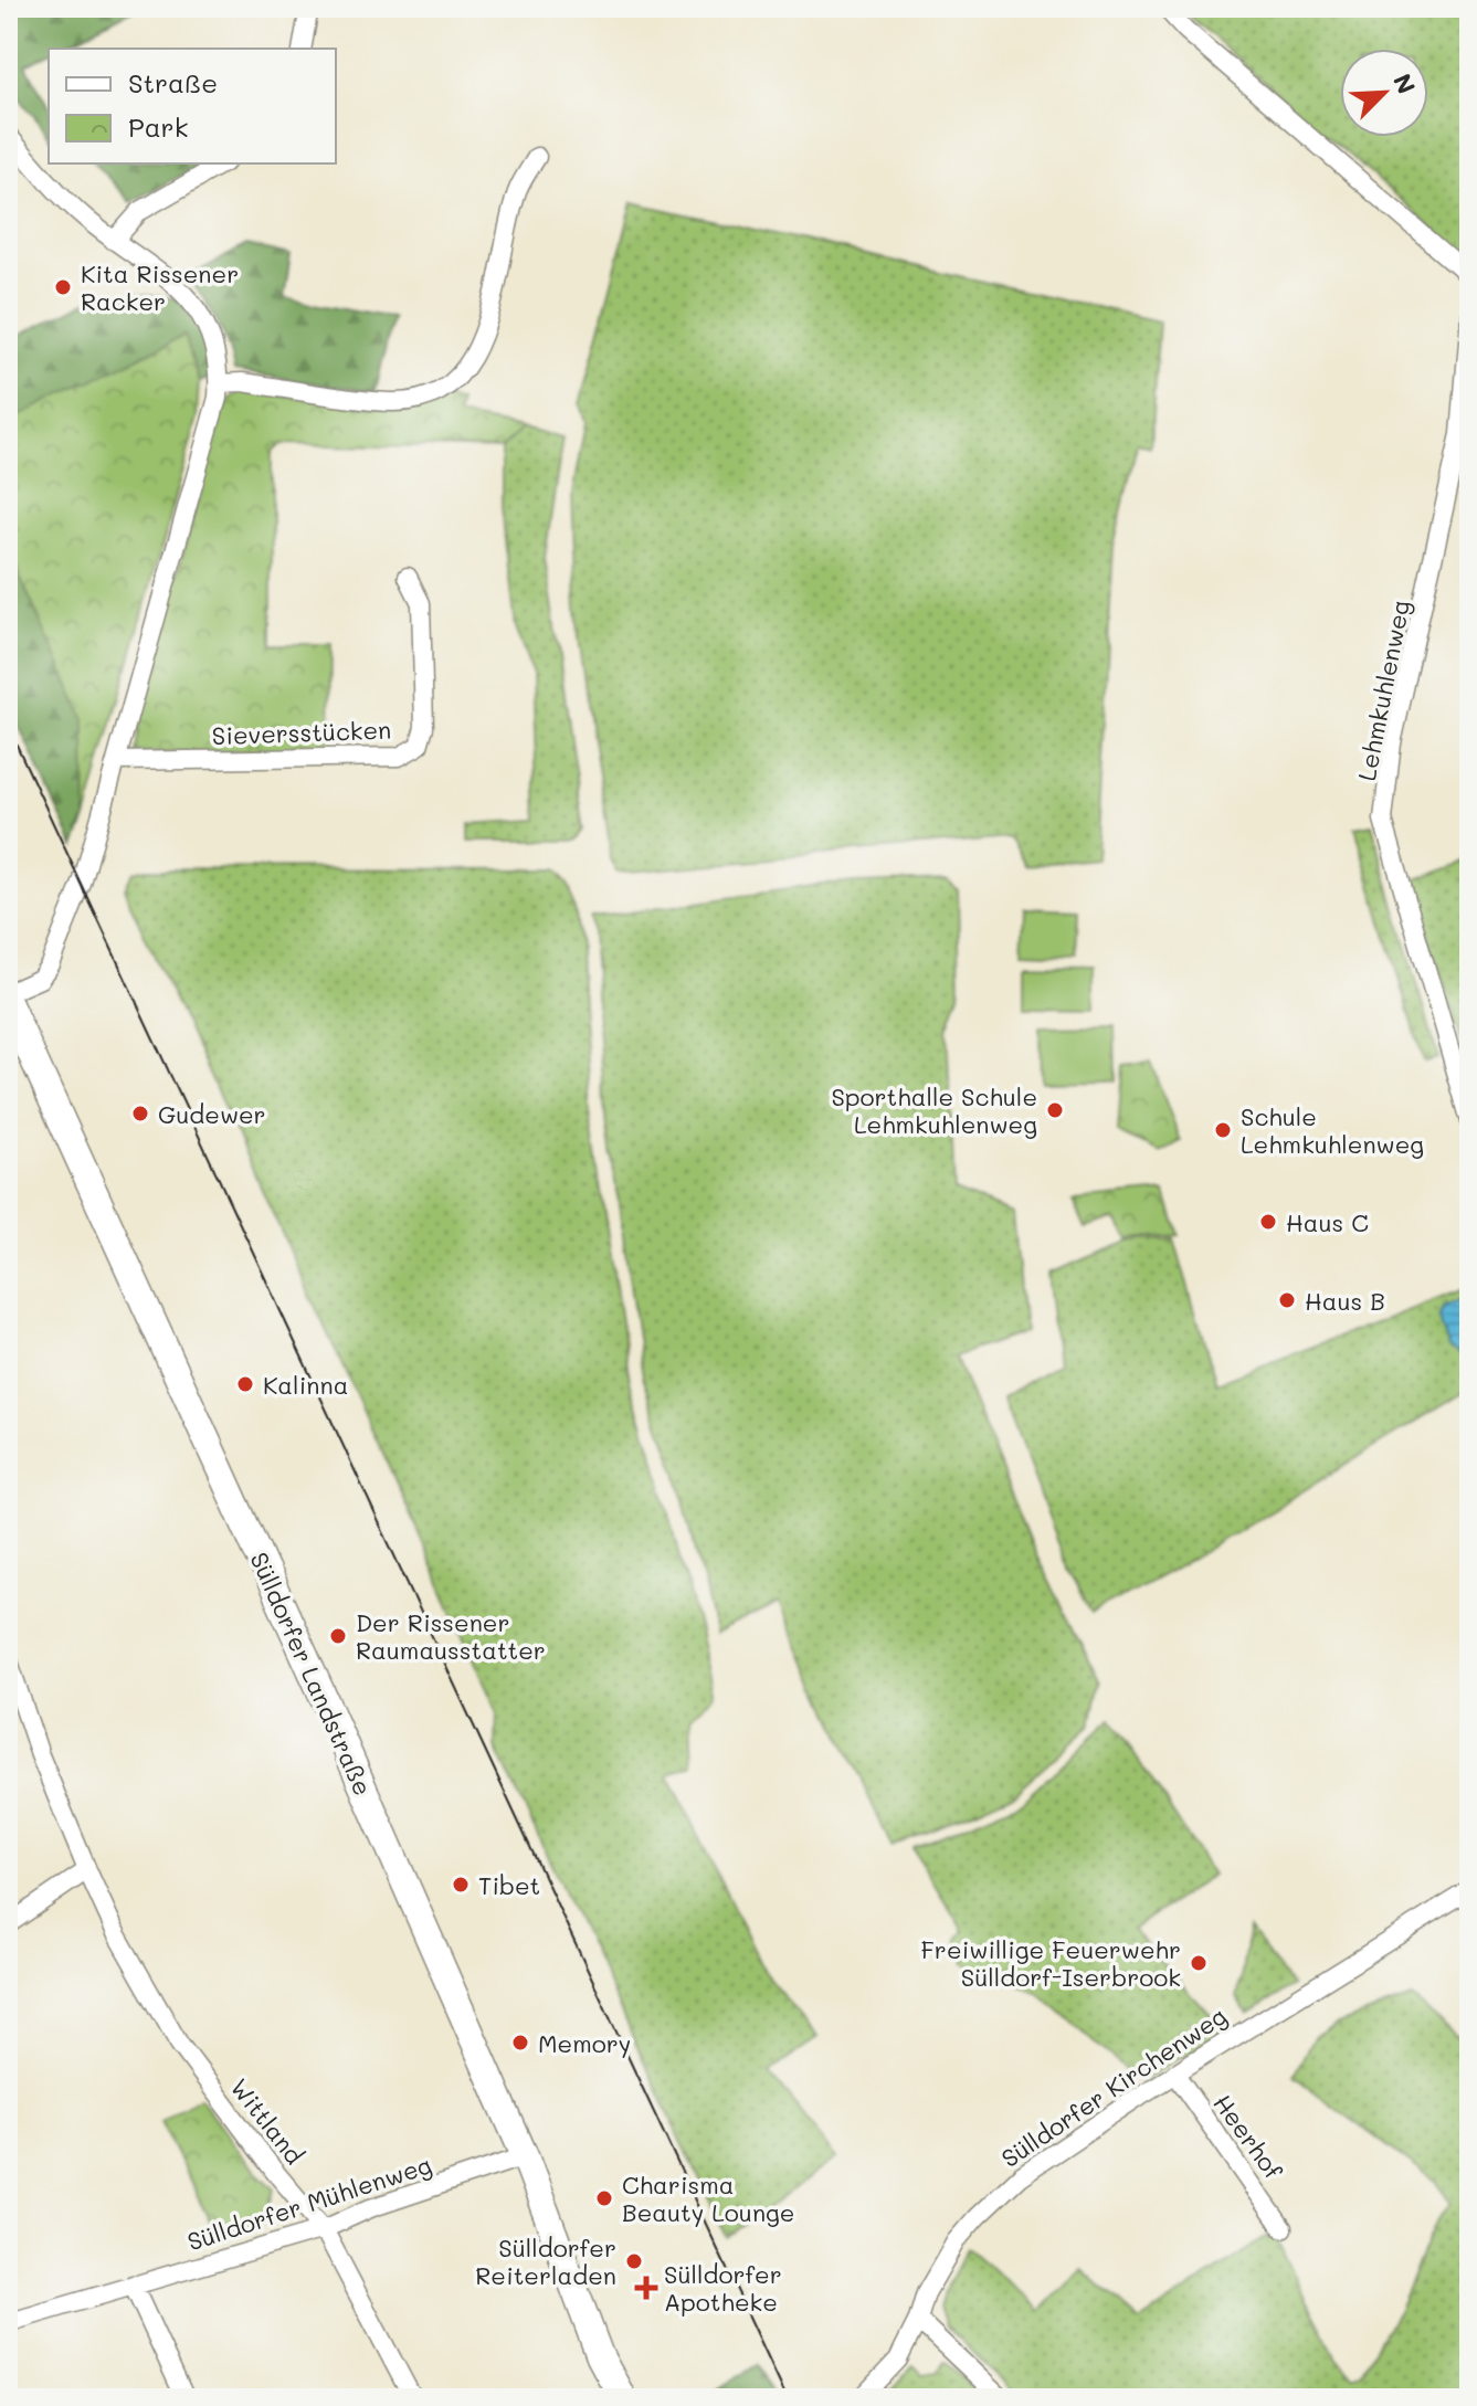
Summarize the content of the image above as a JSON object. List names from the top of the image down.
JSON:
{
  "streets": {
    "main road": ["Sülldorfer Landstraße"],
    "street": [
      "Lehmkuhlenweg",
      "Sieversstücken",
      "Sülldorfer Kirchenweg",
      "Wittland",
      "Heerhof",
      "Sülldorfer Mühlenweg"
    ]
  },
  "crossings": [
    ["Sülldorfer Landstraße", "Sülldorfer Mühlenweg"],
    ["Sülldorfer Kirchenweg", "Heerhof"],
    ["Wittland", "Sülldorfer Mühlenweg"]
  ],
  "places": {
    "other": [
      "Kita Rissener Racker",
      "Sporthalle Schule Lehmkuhlenweg",
      "Gudewer",
      "Schule Lehmkuhlenweg",
      "Haus C",
      "Haus B",
      "Kalinna",
      "Der Rissener Raumausstatter",
      "Tibet",
      "Freiwillige Feuerwehr Sülldorf-Iserbrook",
      "Memory",
      "Charisma Beauty Lounge",
      "Sülldorfer Reiterladen"
    ],
    "health": ["Sülldorfer Apotheke"]
  },
  "legend": ["Straße", "Park"],
  "north": "top right"
}
